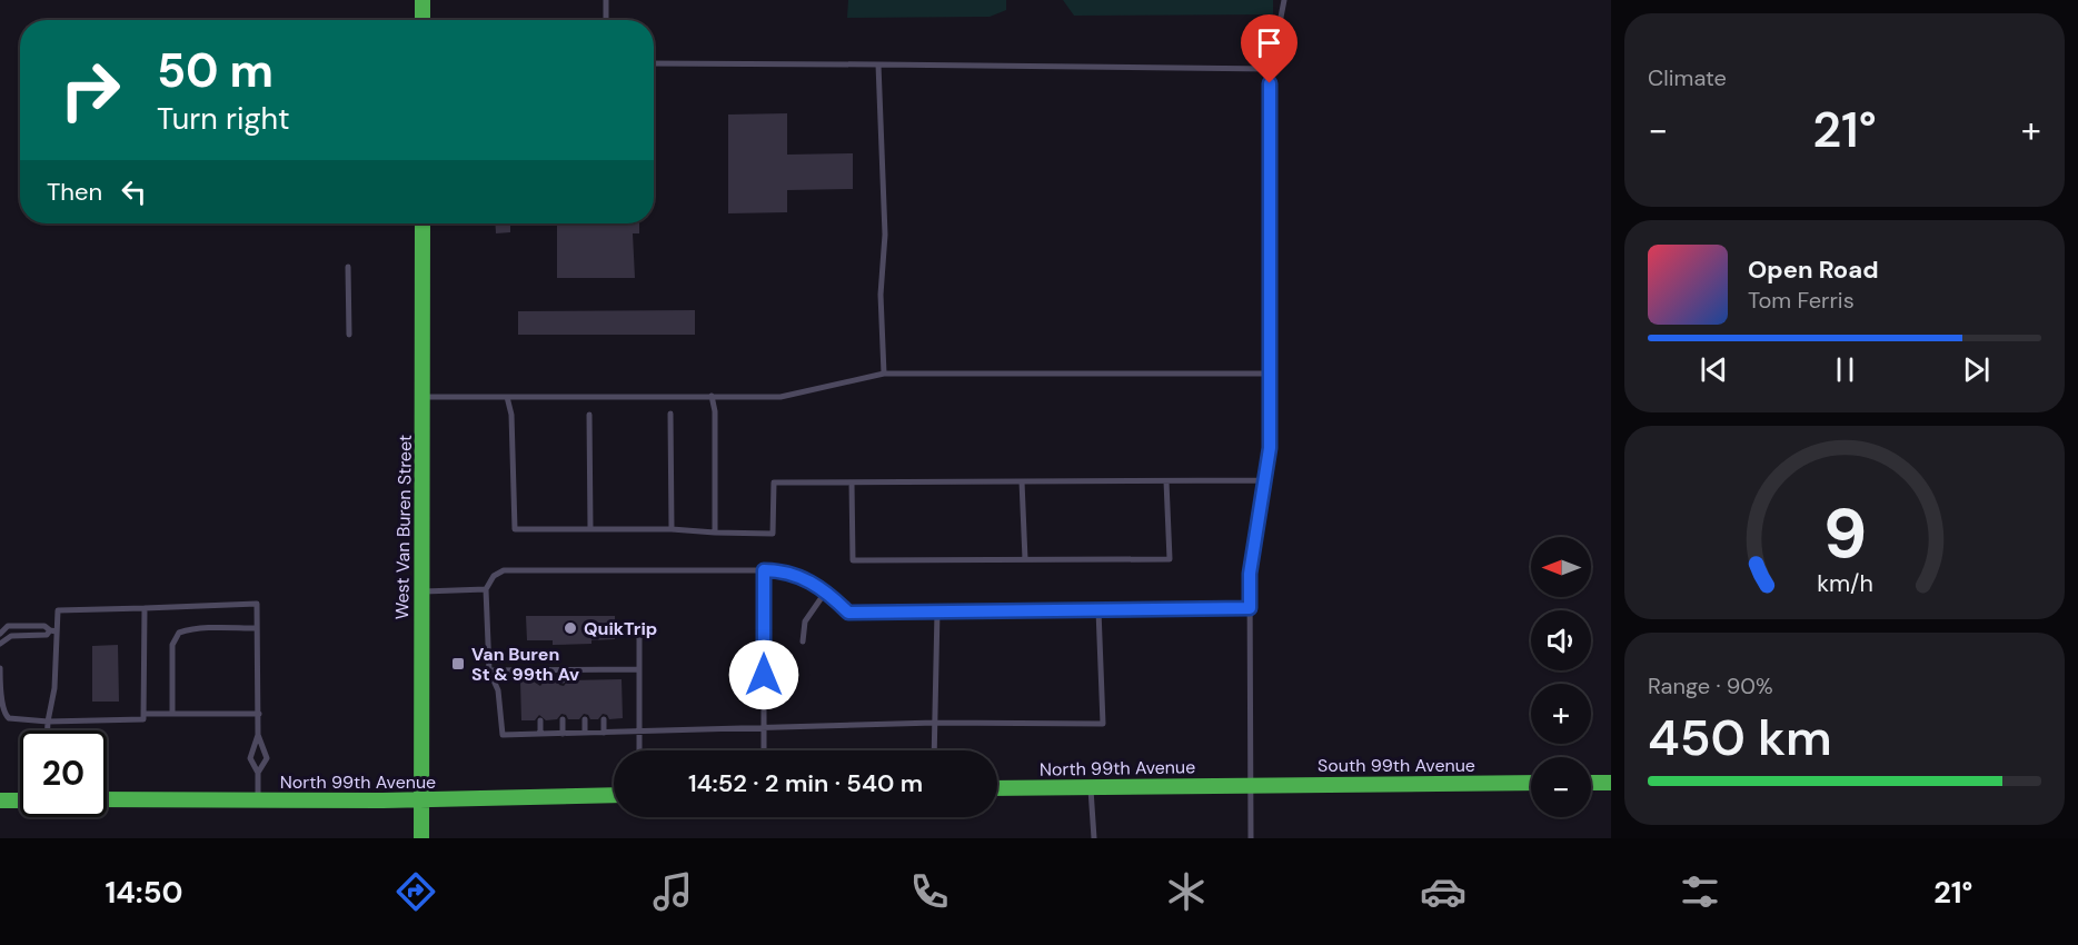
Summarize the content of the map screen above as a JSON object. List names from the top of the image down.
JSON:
{
  "streets": {
    "main road": ["West Van Buren Street", "South 99th Avenue", "North 99th Avenue"]
  },
  "crossings": [
    ["West Van Buren Street", "North 99th Avenue"],
    ["South 99th Avenue", "North 99th Avenue"]
  ],
  "places": {
    "other": ["QuikTrip"],
    "transit": ["Van Buren St & 99th Av"]
  },
  "north": "left",
  "page": {
    "tile": [
      "Climate",
      ["Range · 90%", "450 km"]
    ],
    "turn": ["50 m", "Turn right"],
    "heat": ["−", "21°", "+"],
    "then": "Then",
    "song": ["Open Road", "Tom Ferris"],
    "map_buttons": ["+", "−"],
    "limit": "20",
    "trip": "14:52 · 2 min · 540 m",
    "tabs": ["14:50", "21°"],
    "gauge": ["9", "km/h"]
  }
}
